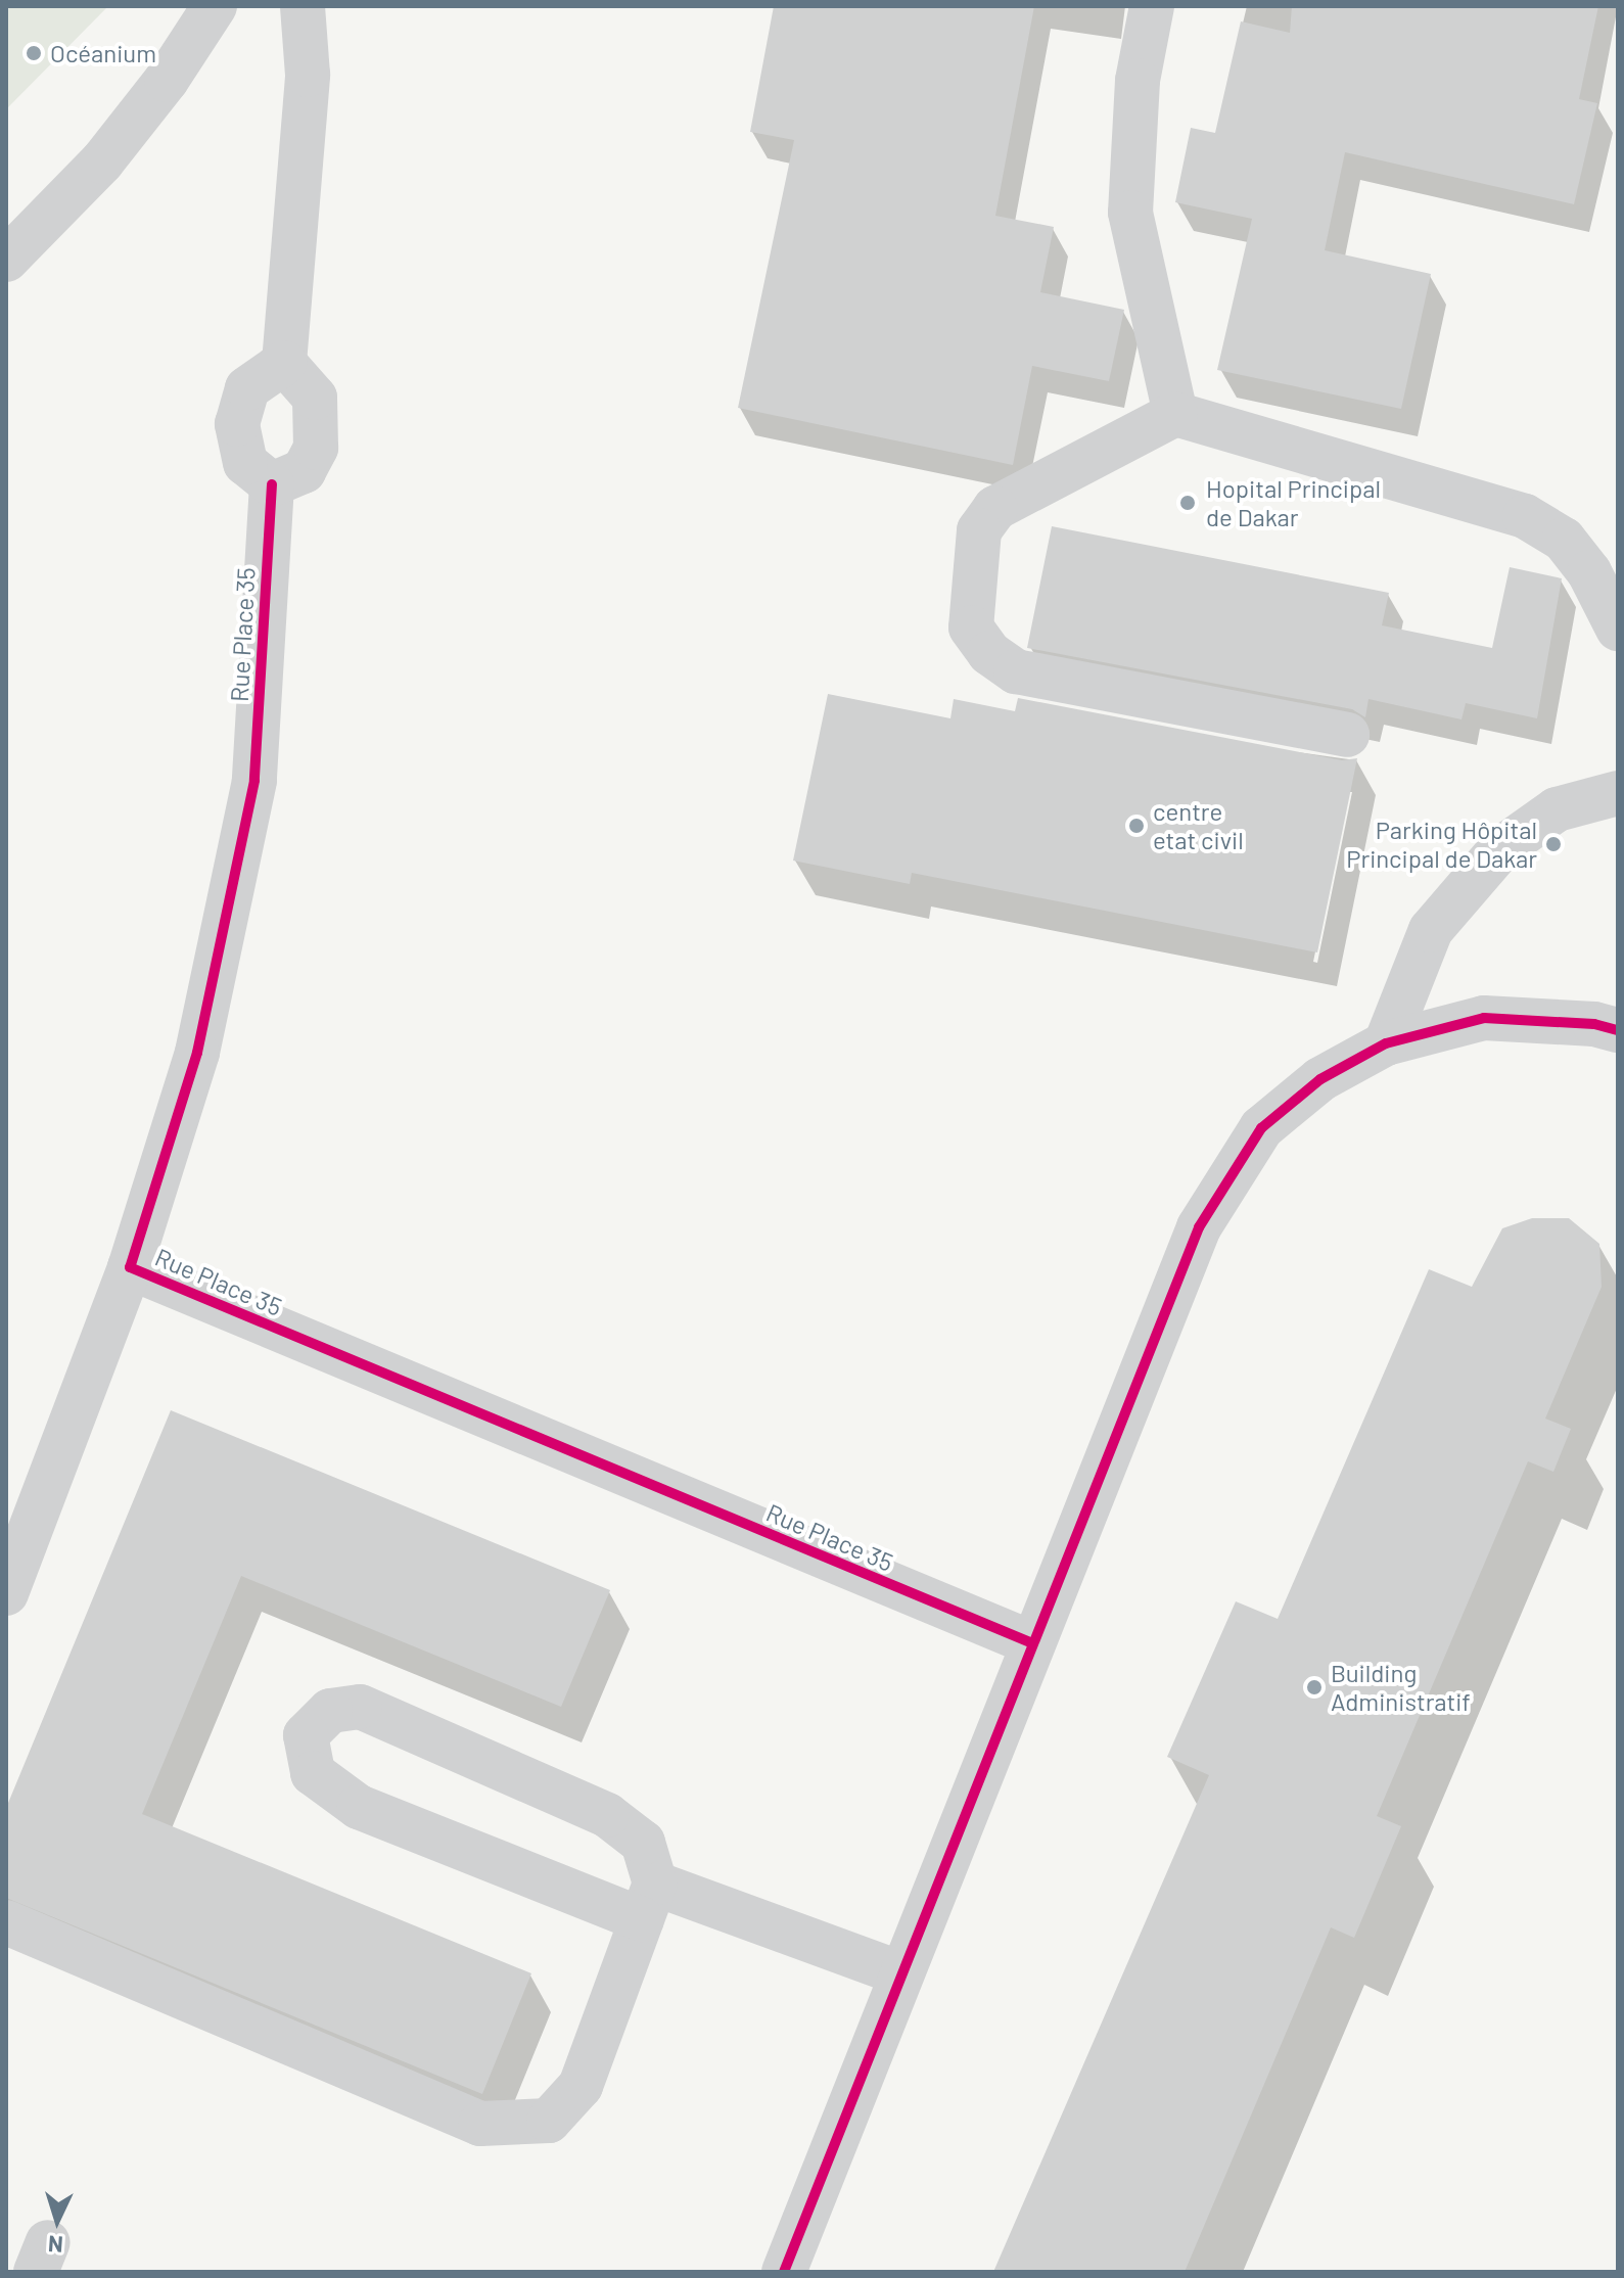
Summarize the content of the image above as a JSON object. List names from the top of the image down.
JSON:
{
  "streets": {
    "street": ["Rue Place 35"]
  },
  "places": [
    "Océanium",
    "Hopital Principal de Dakar",
    "centre etat civil",
    "Parking Hôpital Principal de Dakar",
    "Building Administratif"
  ],
  "north": "bottom"
}
